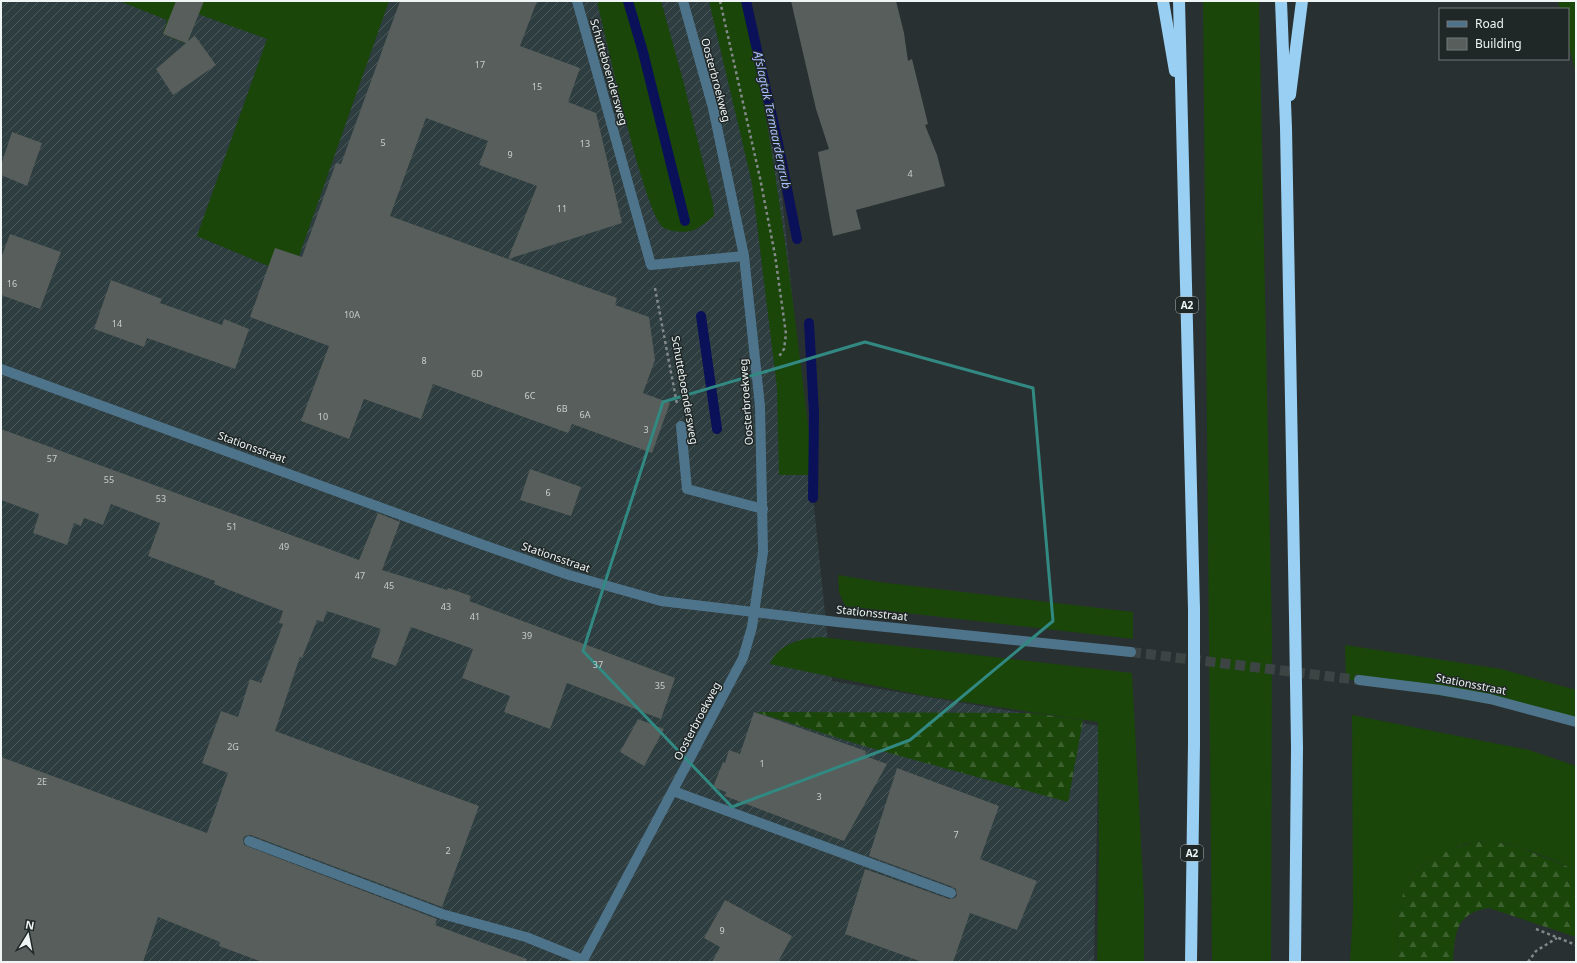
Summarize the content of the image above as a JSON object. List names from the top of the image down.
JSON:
{
  "streets": {
    "highway": ["A2"],
    "street": ["Schutteboendersweg", "Oosterbroekweg", "Stationsstraat"]
  },
  "crossings": [
    ["Schutteboendersweg", "Oosterbroekweg"],
    ["Oosterbroekweg", "Stationsstraat"]
  ],
  "water": ["Afslagtak Termaardergrub"],
  "house_numbers": [
    "17",
    "15",
    "5",
    "13",
    "9",
    "4",
    "11",
    "16",
    "10A",
    "14",
    "8",
    "6D",
    "6C",
    "6B",
    "6A",
    "10",
    "3",
    "57",
    "55",
    "6",
    "53",
    "51",
    "49",
    "47",
    "45",
    "43",
    "41",
    "39",
    "37",
    "35",
    "2G",
    "1",
    "2E",
    "3",
    "7",
    "2",
    "9"
  ],
  "legend": ["Road", "Building"],
  "north": "top"
}
